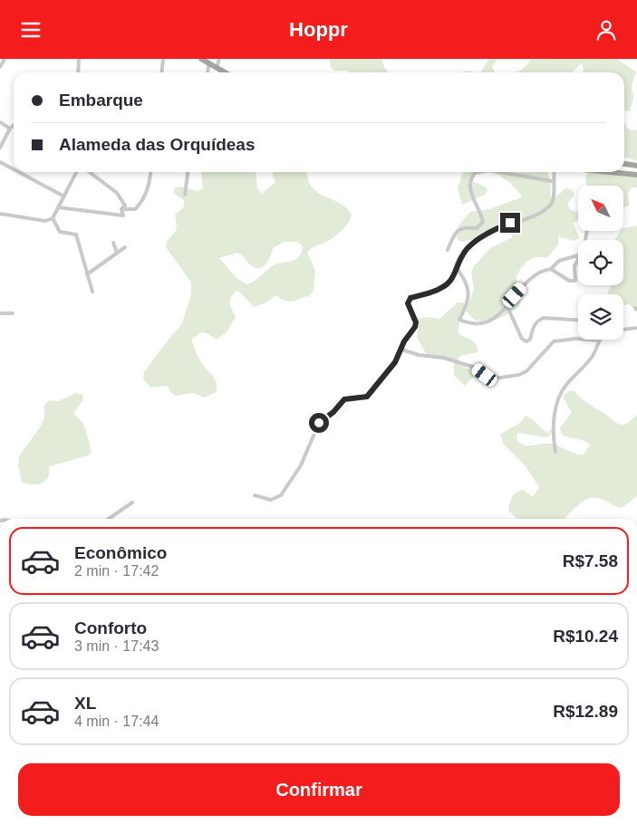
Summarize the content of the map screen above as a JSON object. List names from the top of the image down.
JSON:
{
  "north": "top left",
  "page": {
    "header": "Hoppr",
    "banner": ["Embarque", "Alameda das Orquídeas"],
    "list": [
      {
        "name": "Econômico",
        "note": "2 min · 17:42",
        "value": "R$7.58"
      },
      {
        "name": "Conforto",
        "note": "3 min · 17:43",
        "value": "R$10.24"
      },
      {
        "name": "XL",
        "note": "4 min · 17:44",
        "value": "R$12.89"
      }
    ],
    "buttons": "Confirmar"
  }
}
